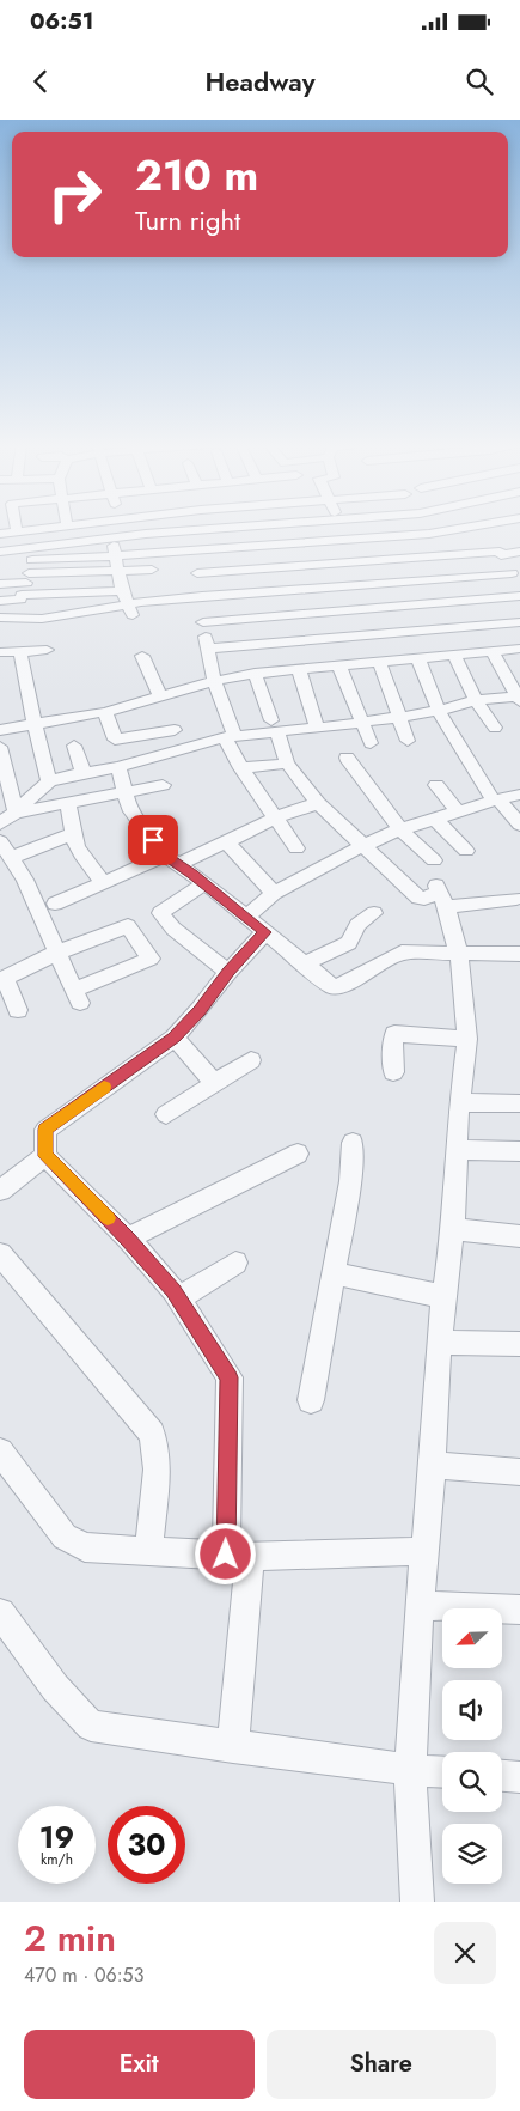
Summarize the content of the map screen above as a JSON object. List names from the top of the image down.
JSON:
{
  "north": "bottom left",
  "page": {
    "status": "06:51",
    "header": "Headway",
    "turn": ["210 m", "Turn right"],
    "speed": "19 km/h",
    "limit": "30",
    "heading": ["2 min", "470 m · 06:53"],
    "buttons": ["Exit", "Share"]
  }
}
